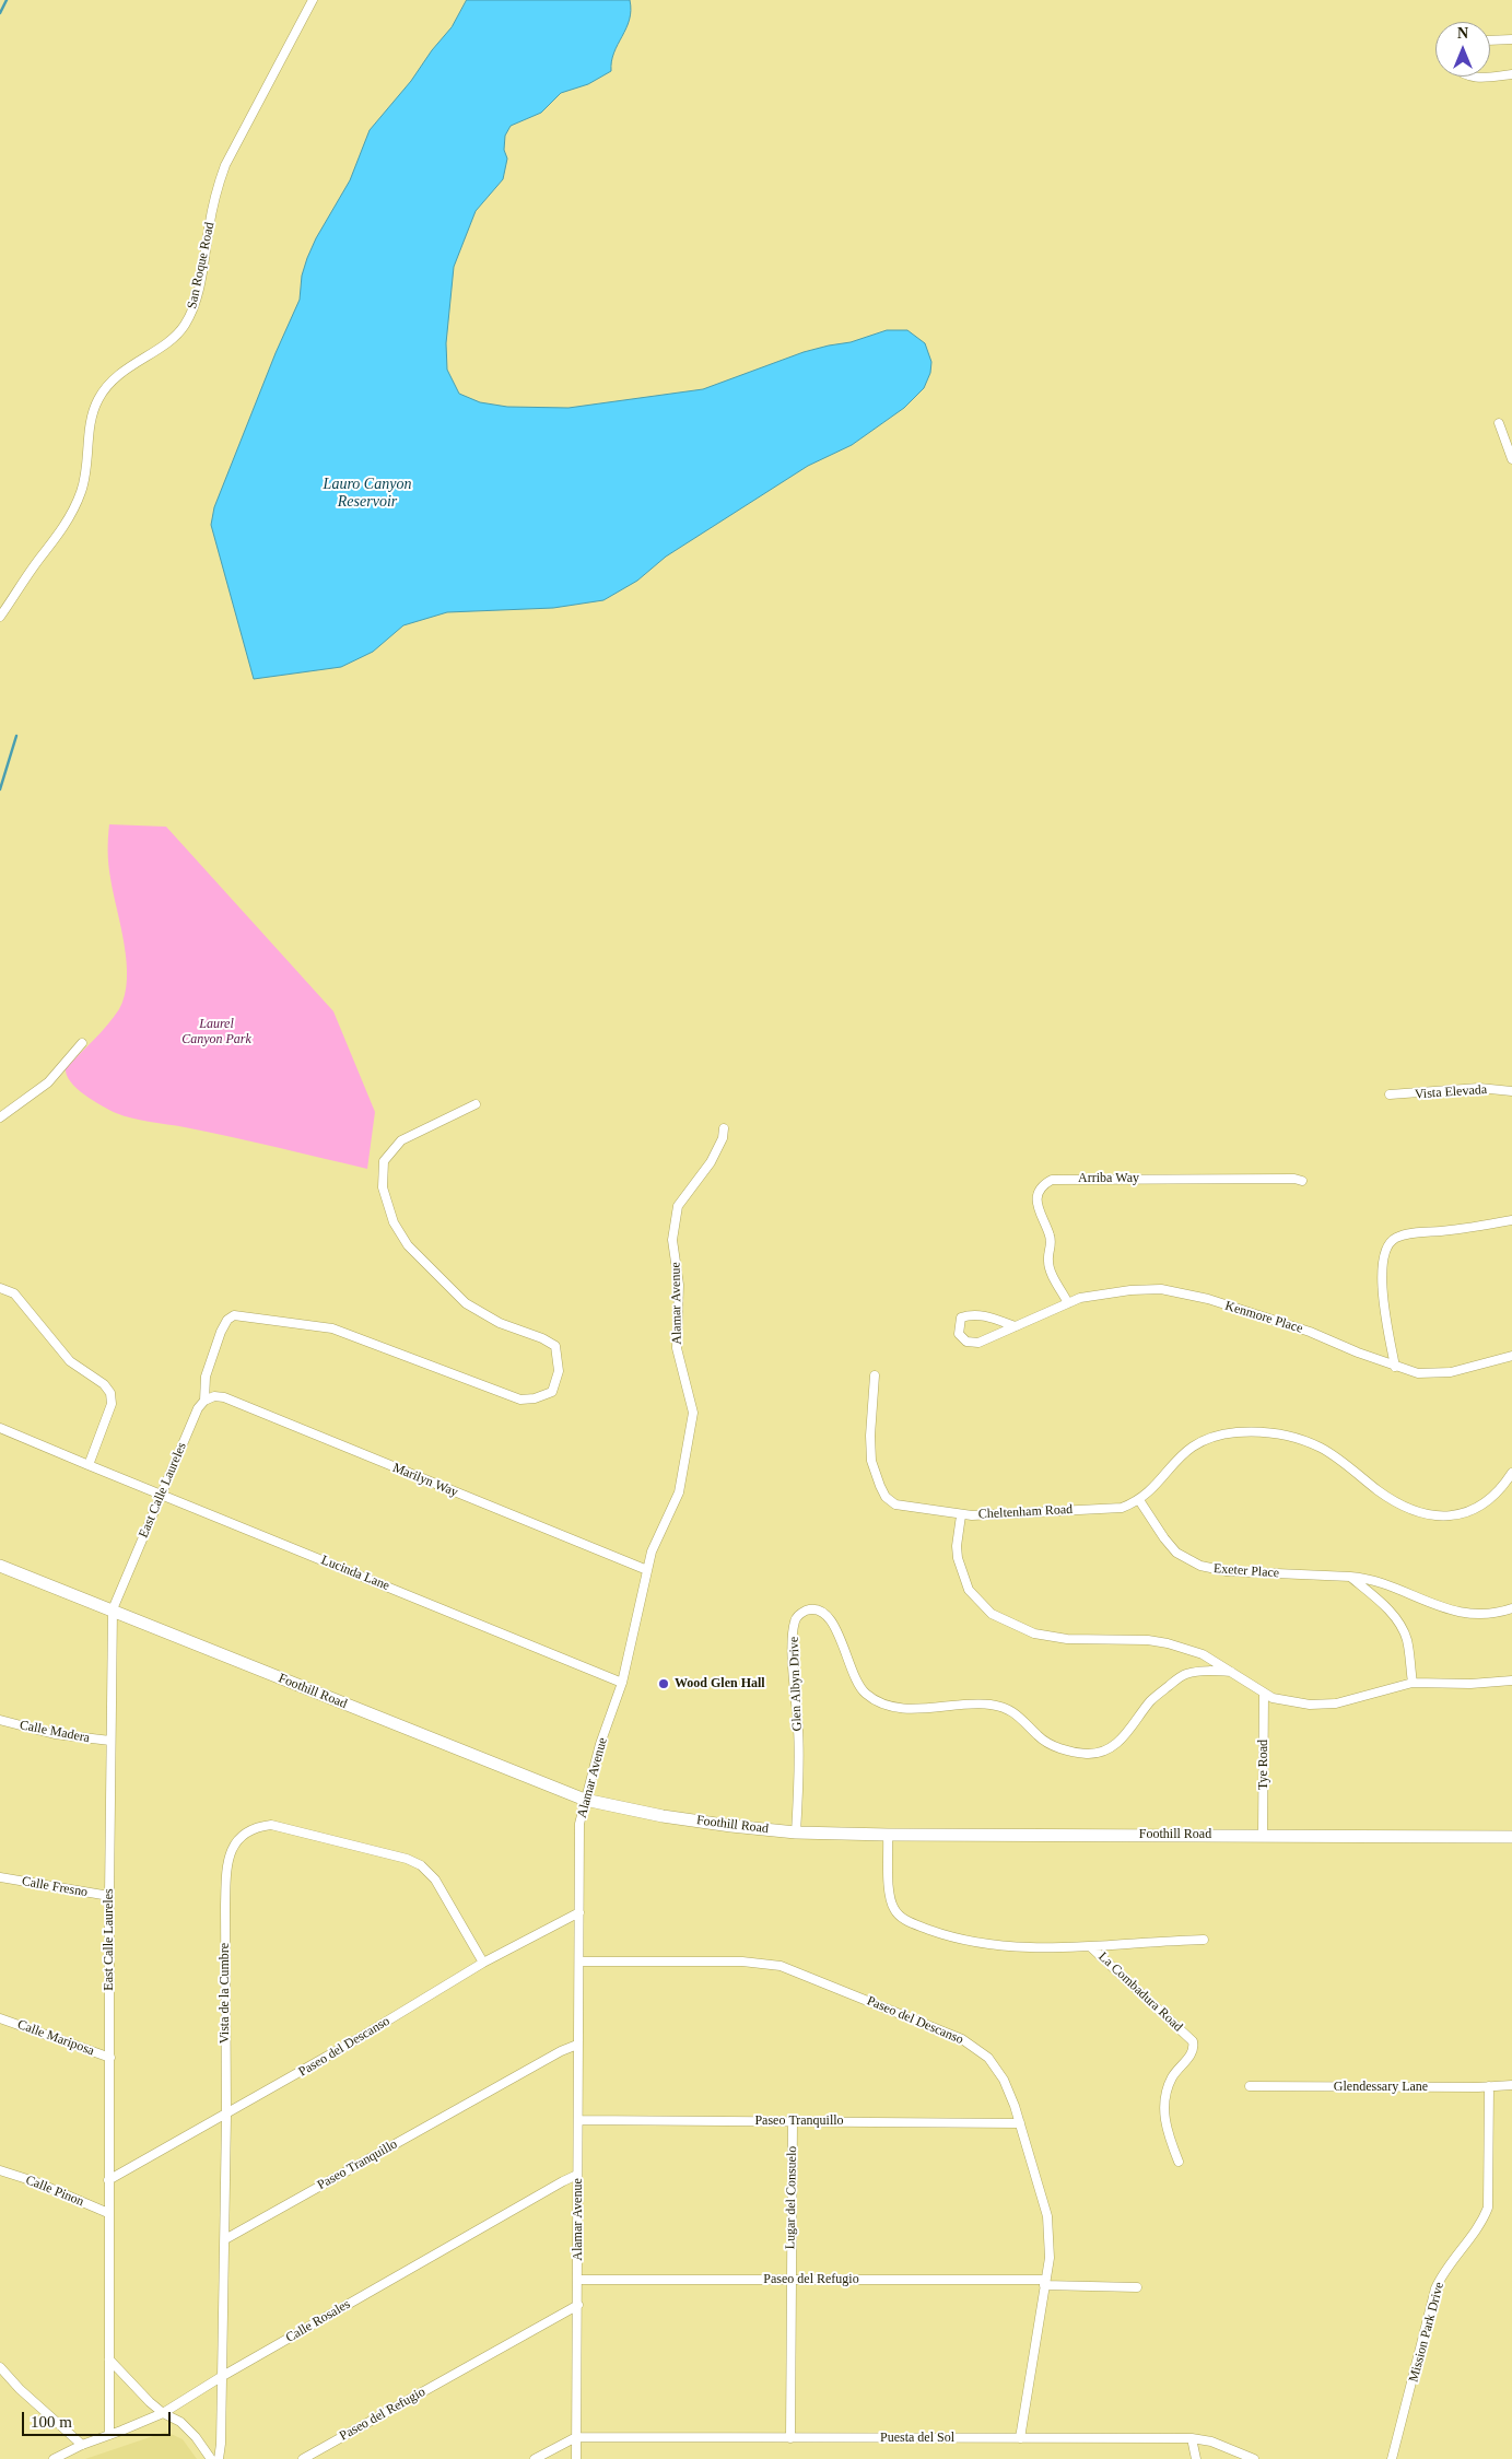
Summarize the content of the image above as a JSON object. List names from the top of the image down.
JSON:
{
  "streets": {
    "main road": ["Foothill Road"],
    "street": [
      "San Roque Road",
      "Vista Elevada",
      "Arriba Way",
      "Alamar Avenue",
      "Kenmore Place",
      "Marilyn Way",
      "East Calle Laureles",
      "Cheltenham Road",
      "Exeter Place",
      "Lucinda Lane",
      "Glen Albyn Drive",
      "Calle Madera",
      "Tye Road",
      "Calle Fresno",
      "La Combadura Road",
      "Vista de la Cumbre",
      "Paseo del Descanso",
      "Calle Mariposa",
      "Glendessary Lane",
      "Paseo Tranquillo",
      "Calle Pinon",
      "Lugar del Consuelo",
      "Paseo del Refugio",
      "Calle Rosales",
      "Mission Park Drive",
      "Puesta del Sol"
    ]
  },
  "crossings": [
    ["Arriba Way", "Kenmore Place"],
    ["Alamar Avenue", "Marilyn Way"],
    ["Alamar Avenue", "Lucinda Lane"],
    ["Alamar Avenue", "Foothill Road"],
    ["Alamar Avenue", "Paseo del Descanso"],
    ["Alamar Avenue", "Paseo Tranquillo"],
    ["Alamar Avenue", "Paseo del Refugio"],
    ["Alamar Avenue", "Calle Rosales"],
    ["Alamar Avenue", "Puesta del Sol"],
    ["Marilyn Way", "East Calle Laureles"],
    ["East Calle Laureles", "Lucinda Lane"],
    ["East Calle Laureles", "Foothill Road"],
    ["East Calle Laureles", "Calle Madera"],
    ["East Calle Laureles", "Calle Fresno"],
    ["East Calle Laureles", "Paseo del Descanso"],
    ["East Calle Laureles", "Calle Mariposa"],
    ["East Calle Laureles", "Calle Pinon"],
    ["East Calle Laureles", "Calle Rosales"],
    ["Cheltenham Road", "Exeter Place"],
    ["Cheltenham Road", "Glen Albyn Drive"],
    ["Cheltenham Road", "Tye Road"],
    ["Glen Albyn Drive", "Foothill Road"],
    ["Foothill Road", "Tye Road"],
    ["Foothill Road", "La Combadura Road"],
    ["Vista de la Cumbre", "Paseo del Descanso"],
    ["Vista de la Cumbre", "Paseo Tranquillo"],
    ["Vista de la Cumbre", "Calle Rosales"],
    ["Paseo del Descanso", "Paseo Tranquillo"],
    ["Paseo del Descanso", "Paseo del Refugio"],
    ["Paseo del Descanso", "Puesta del Sol"],
    ["Glendessary Lane", "Mission Park Drive"],
    ["Paseo Tranquillo", "Lugar del Consuelo"],
    ["Lugar del Consuelo", "Paseo del Refugio"],
    ["Lugar del Consuelo", "Puesta del Sol"]
  ],
  "water": ["Lauro Canyon Reservoir"],
  "parks": ["Laurel Canyon Park"],
  "places": ["Wood Glen Hall"],
  "scale_bar": "100 m",
  "north": "top"
}
